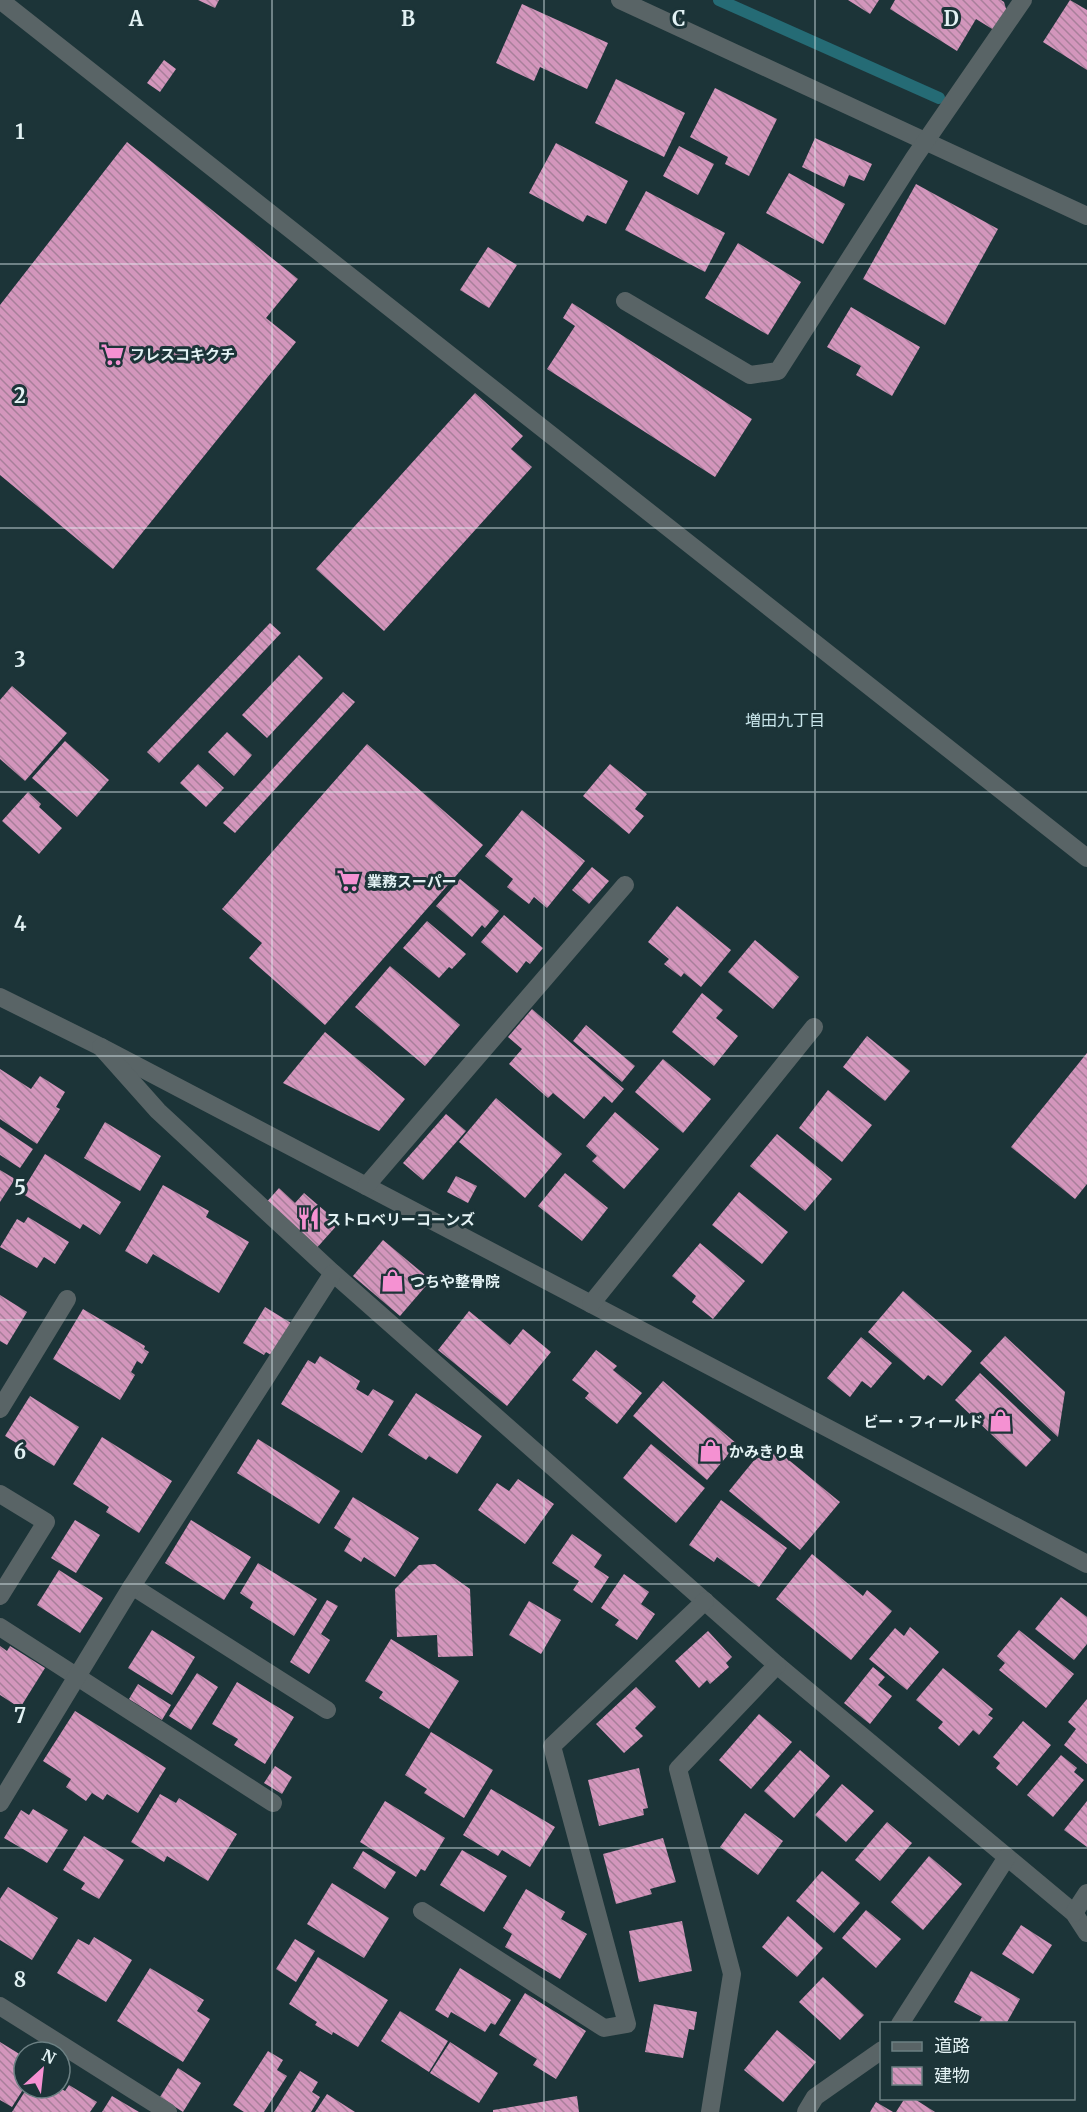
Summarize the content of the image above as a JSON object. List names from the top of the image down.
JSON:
{
  "districts": ["増田九丁目"],
  "places": {
    "supermarket": ["フレスコキクチ", "業務スーパー"],
    "restaurant": ["ストロベリーコーンズ"],
    "shop": ["つちや整骨院", "ビー・フィールド", "かみきり虫"]
  },
  "legend": ["道路", "建物"],
  "north": "top right",
  "grid": {
    "columns": [
      "A",
      "B",
      "C",
      "D"
    ],
    "rows": [
      "1",
      "2",
      "3",
      "4",
      "5",
      "6",
      "7",
      "8"
    ]
  }
}
